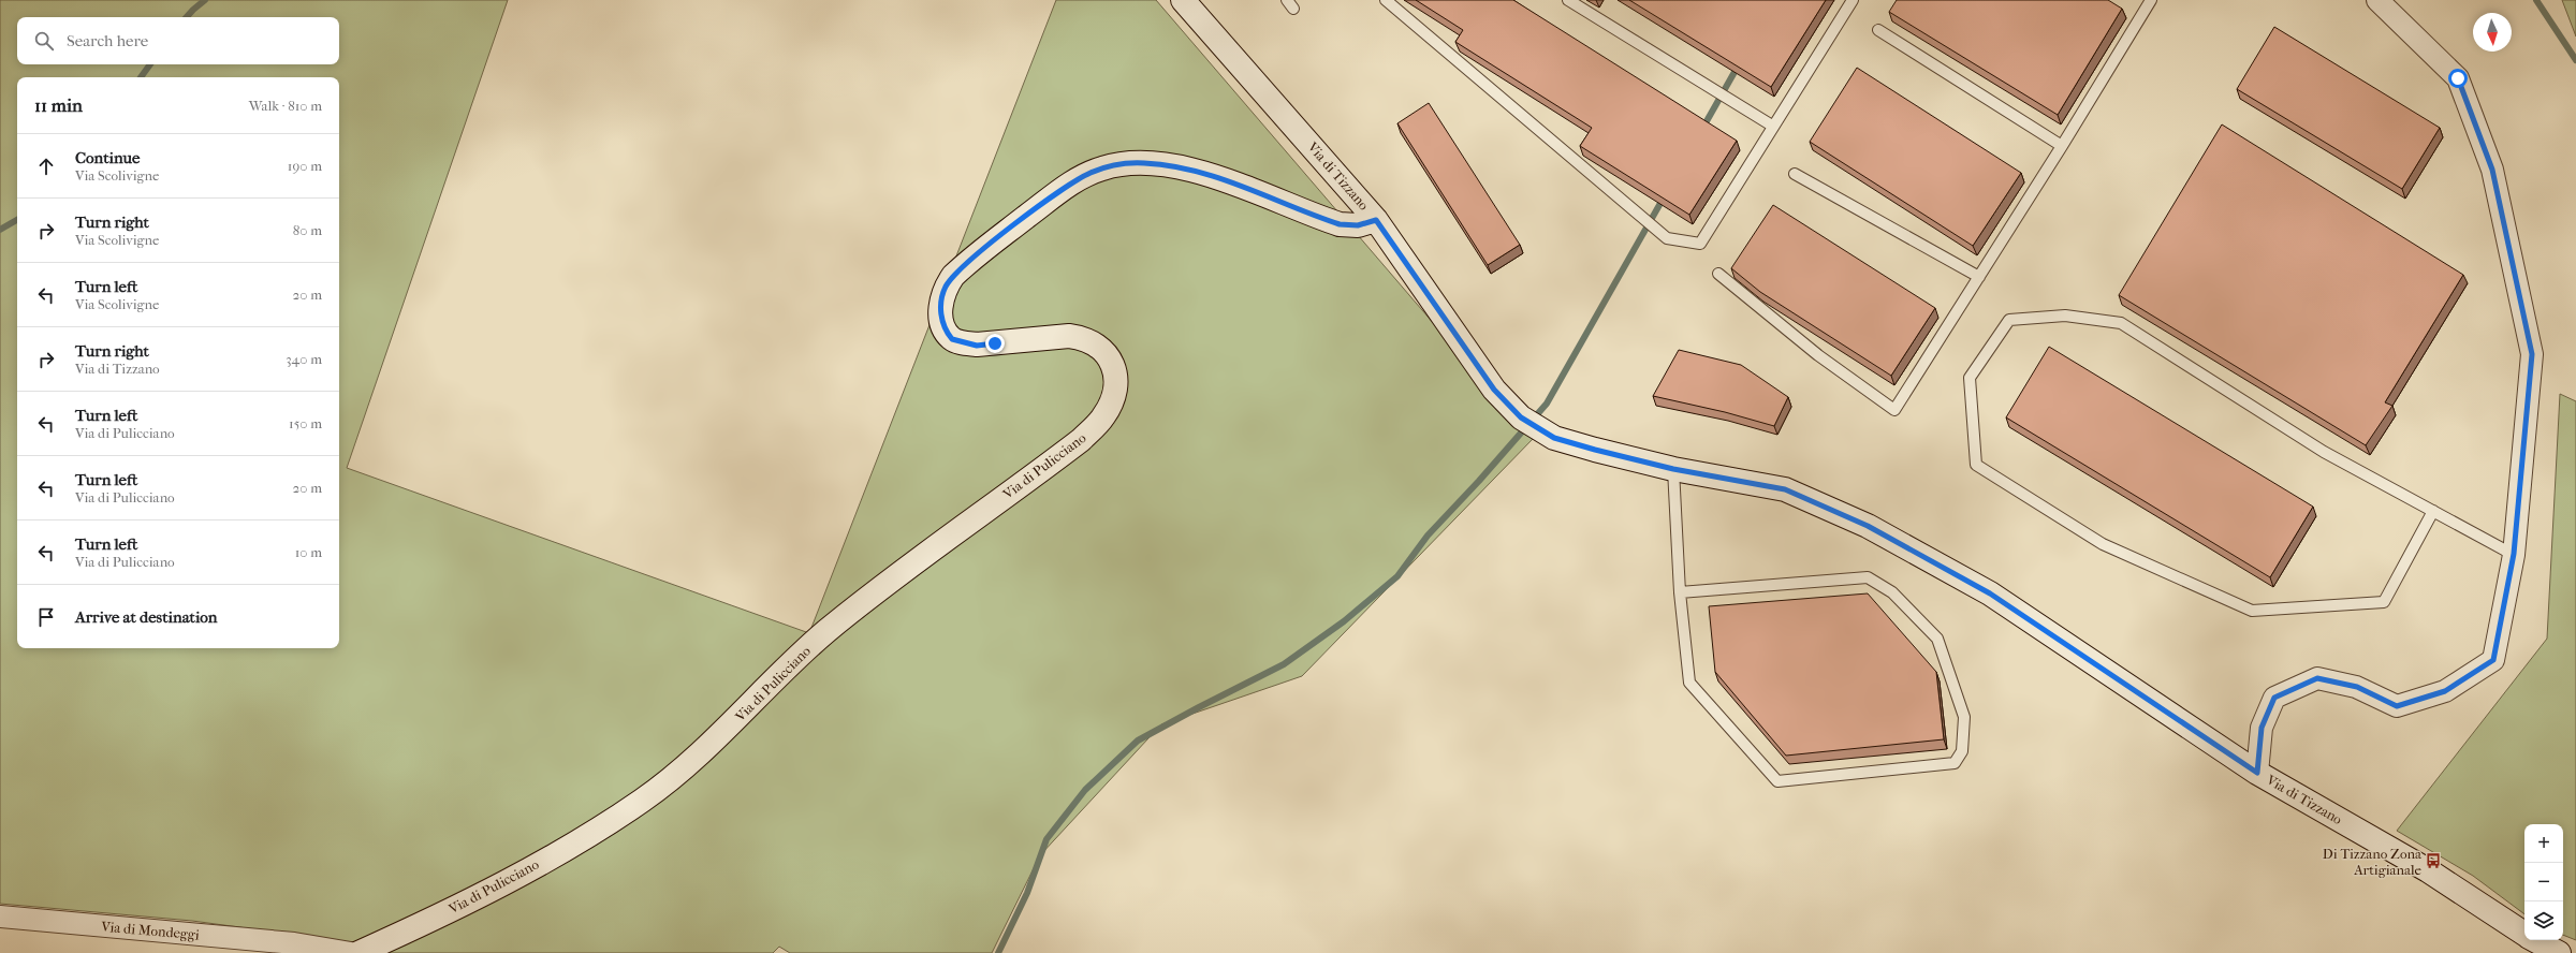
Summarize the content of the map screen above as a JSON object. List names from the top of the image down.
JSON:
{
  "streets": {
    "main road": ["Via di Tizzano", "Via di Pulicciano"],
    "street": ["Via di Mondeggi"]
  },
  "crossings": [
    ["Via di Tizzano", "Via di Pulicciano"]
  ],
  "places": {
    "bus stop": ["Di Tizzano Zona Artigianale"]
  },
  "north": "bottom",
  "page": {
    "search": "Search here",
    "heading": ["11 min", "Walk · 810 m"],
    "list": [
      ["Continue", "Via Scolivigne", "190 m"],
      ["Turn right", "Via Scolivigne", "80 m"],
      ["Turn left", "Via Scolivigne", "20 m"],
      ["Turn right", "Via di Tizzano", "340 m"],
      ["Turn left", "Via di Pulicciano", "150 m"],
      ["Turn left", "Via di Pulicciano", "20 m"],
      ["Turn left", "Via di Pulicciano", "10 m"],
      "Arrive at destination"
    ],
    "map_buttons": ["+", "−"]
  }
}
